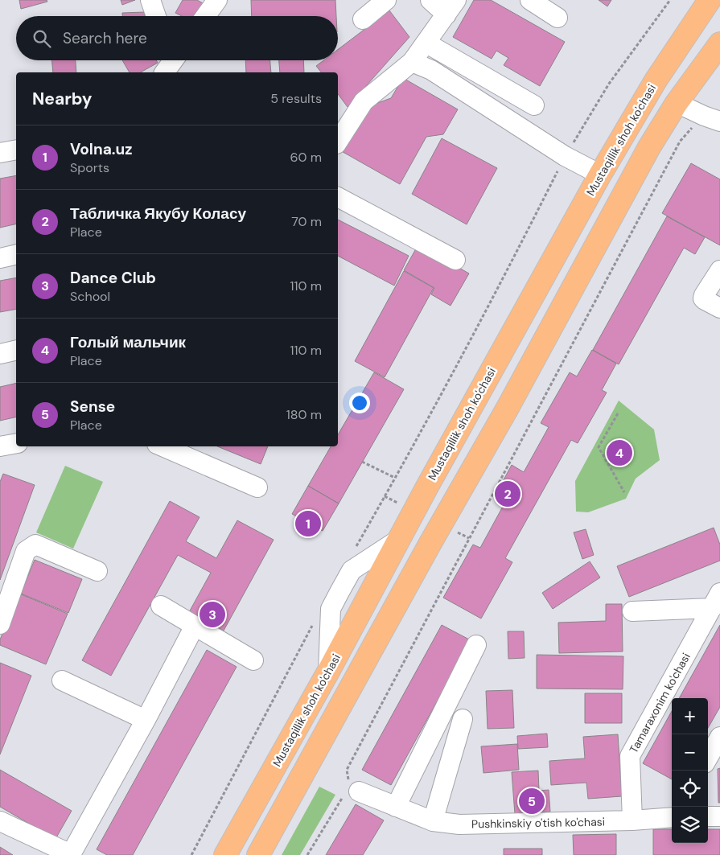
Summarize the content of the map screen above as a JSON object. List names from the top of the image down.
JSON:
{
  "streets": {
    "main road": ["Mustaqillik shoh ko'chasi"],
    "street": ["Tamaraxonim ko'chasi", "Pushkinskiy o'tish ko'chasi"]
  },
  "crossings": [
    ["Tamaraxonim ko'chasi", "Pushkinskiy o'tish ko'chasi"]
  ],
  "page": {
    "search": "Search here",
    "heading": ["Nearby", "5 results"],
    "list": [
      {
        "mark": "1",
        "name": "Volna.uz",
        "note": "Sports",
        "value": "60 m"
      },
      {
        "mark": "2",
        "name": "Табличка Якубу Коласу",
        "note": "Place",
        "value": "70 m"
      },
      {
        "mark": "3",
        "name": "Dance Club",
        "note": "School",
        "value": "110 m"
      },
      {
        "mark": "4",
        "name": "Голый мальчик",
        "note": "Place",
        "value": "110 m"
      },
      {
        "mark": "5",
        "name": "Sense",
        "note": "Place",
        "value": "180 m"
      }
    ],
    "pins": [
      "4",
      "2",
      "1",
      "3",
      "5"
    ],
    "map_buttons": ["+", "−"]
  }
}
